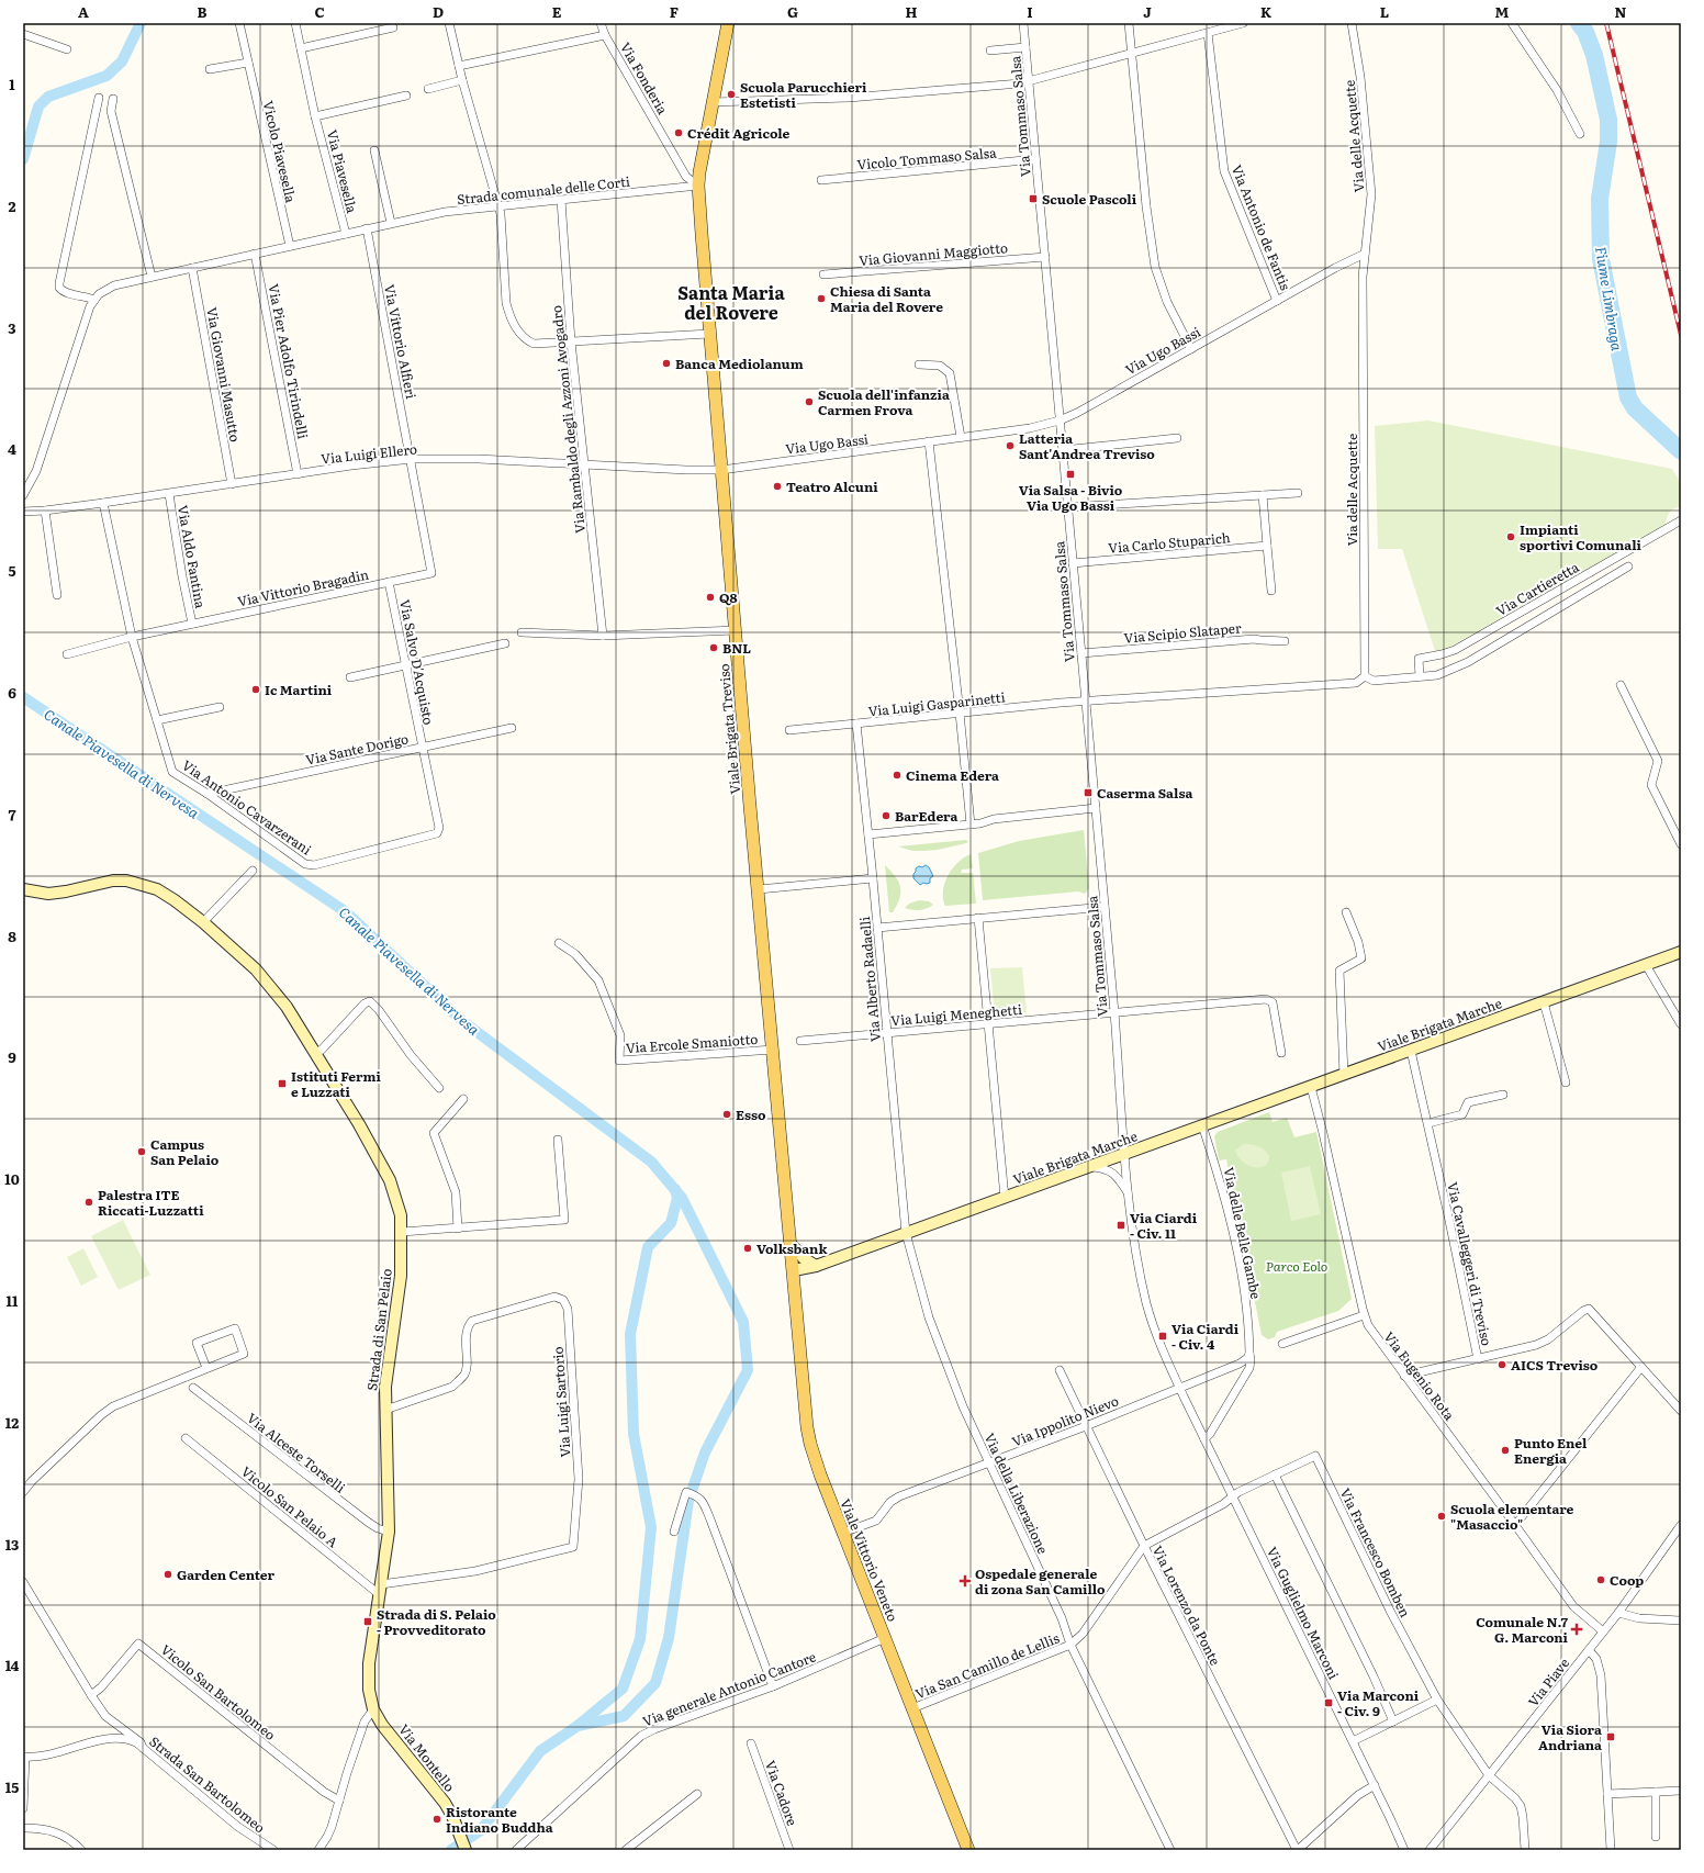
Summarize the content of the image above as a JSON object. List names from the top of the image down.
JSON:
{
  "streets": {
    "main road": ["Viale Brigata Treviso", "Viale Vittorio Veneto"],
    "street": [
      "Via Fonderia",
      "Via Tommaso Salsa",
      "Via delle Acquette",
      "Vicolo Piavesella",
      "Vicolo Tommaso Salsa",
      "Via Piavesella",
      "Strada comunale delle Corti",
      "Via Antonio de Fantis",
      "Via Giovanni Maggiotto",
      "Via Vittorio Alfieri",
      "Via Ugo Bassi",
      "Via Pier Adolfo Tirindelli",
      "Via Giovanni Masutto",
      "Via Rambaldo degli Azzoni Avogadro",
      "Via Luigi Ellero",
      "Via Carlo Stuparich",
      "Via Aldo Fantina",
      "Via Vittorio Bragadin",
      "Via Cartieretta",
      "Via Scipio Slataper",
      "Via Salvo D'Acquisto",
      "Via Luigi Gasparinetti",
      "Via Sante Dorigo",
      "Via Antonio Cavarzerani",
      "Via Alberto Radaelli",
      "Via Luigi Meneghetti",
      "Viale Brigata Marche",
      "Via Ercole Smaniotto",
      "Via delle Belle Gambe",
      "Via Cavalleggeri di Treviso",
      "Strada di San Pelaio",
      "Via Eugenio Rota",
      "Via Luigi Sartorio",
      "Via Ippolito Nievo",
      "Via Alceste Torselli",
      "Via della Liberazione",
      "Vicolo San Pelaio A",
      "Via Francesco Bomben",
      "Via Lorenzo da Ponte",
      "Via Guglielmo Marconi",
      "Via San Camillo de Lellis",
      "Via Piave",
      "Via generale Antonio Cantore",
      "Vicolo San Bartolomeo",
      "Via Montello",
      "Strada San Bartolomeo",
      "Via Cadore"
    ]
  },
  "crossings": [
    ["Via Fonderia", "Strada comunale delle Corti"],
    ["Via Fonderia", "Viale Brigata Treviso"],
    ["Via Tommaso Salsa", "Vicolo Tommaso Salsa"],
    ["Via Tommaso Salsa", "Via Giovanni Maggiotto"],
    ["Via Tommaso Salsa", "Via Ugo Bassi"],
    ["Via Tommaso Salsa", "Via Carlo Stuparich"],
    ["Via Tommaso Salsa", "Via Scipio Slataper"],
    ["Via Tommaso Salsa", "Via Luigi Gasparinetti"],
    ["Via Tommaso Salsa", "Via Luigi Meneghetti"],
    ["Via Tommaso Salsa", "Viale Brigata Marche"],
    ["Via Tommaso Salsa", "Via Guglielmo Marconi"],
    ["Via delle Acquette", "Via Ugo Bassi"],
    ["Via delle Acquette", "Via Cartieretta"],
    ["Vicolo Piavesella", "Strada comunale delle Corti"],
    ["Via Piavesella", "Strada comunale delle Corti"],
    ["Strada comunale delle Corti", "Via Vittorio Alfieri"],
    ["Strada comunale delle Corti", "Via Pier Adolfo Tirindelli"],
    ["Strada comunale delle Corti", "Via Giovanni Masutto"],
    ["Strada comunale delle Corti", "Via Rambaldo degli Azzoni Avogadro"],
    ["Strada comunale delle Corti", "Viale Brigata Treviso"],
    ["Via Antonio de Fantis", "Via Ugo Bassi"],
    ["Via Vittorio Alfieri", "Via Luigi Ellero"],
    ["Via Vittorio Alfieri", "Via Vittorio Bragadin"],
    ["Via Ugo Bassi", "Via Luigi Ellero"],
    ["Via Ugo Bassi", "Viale Brigata Treviso"],
    ["Via Pier Adolfo Tirindelli", "Via Luigi Ellero"],
    ["Via Giovanni Masutto", "Via Luigi Ellero"],
    ["Via Rambaldo degli Azzoni Avogadro", "Via Luigi Ellero"],
    ["Via Luigi Ellero", "Via Aldo Fantina"],
    ["Via Luigi Ellero", "Via Vittorio Bragadin"],
    ["Via Luigi Ellero", "Viale Brigata Treviso"],
    ["Via Luigi Ellero", "Via Antonio Cavarzerani"],
    ["Via Aldo Fantina", "Via Vittorio Bragadin"],
    ["Via Vittorio Bragadin", "Via Salvo D'Acquisto"],
    ["Via Vittorio Bragadin", "Via Antonio Cavarzerani"],
    ["Via Salvo D'Acquisto", "Via Sante Dorigo"],
    ["Via Salvo D'Acquisto", "Via Antonio Cavarzerani"],
    ["Via Luigi Gasparinetti", "Via Alberto Radaelli"],
    ["Viale Brigata Treviso", "Viale Brigata Marche"],
    ["Viale Brigata Treviso", "Via Ercole Smaniotto"],
    ["Viale Brigata Treviso", "Viale Vittorio Veneto"],
    ["Via Sante Dorigo", "Via Antonio Cavarzerani"],
    ["Via Alberto Radaelli", "Via Luigi Meneghetti"],
    ["Via Alberto Radaelli", "Viale Brigata Marche"],
    ["Via Alberto Radaelli", "Via della Liberazione"],
    ["Viale Brigata Marche", "Via delle Belle Gambe"],
    ["Viale Brigata Marche", "Via Cavalleggeri di Treviso"],
    ["Viale Brigata Marche", "Via Eugenio Rota"],
    ["Viale Brigata Marche", "Via della Liberazione"],
    ["Viale Brigata Marche", "Viale Vittorio Veneto"],
    ["Via delle Belle Gambe", "Via Ippolito Nievo"],
    ["Via delle Belle Gambe", "Via Guglielmo Marconi"],
    ["Strada di San Pelaio", "Via Luigi Sartorio"],
    ["Strada di San Pelaio", "Via Alceste Torselli"],
    ["Strada di San Pelaio", "Vicolo San Pelaio A"],
    ["Strada di San Pelaio", "Via Montello"],
    ["Via Eugenio Rota", "Via Piave"],
    ["Via Luigi Sartorio", "Vicolo San Pelaio A"],
    ["Via Ippolito Nievo", "Via della Liberazione"],
    ["Via Ippolito Nievo", "Viale Vittorio Veneto"],
    ["Via Ippolito Nievo", "Via Lorenzo da Ponte"],
    ["Via Ippolito Nievo", "Via Guglielmo Marconi"],
    ["Via della Liberazione", "Via San Camillo de Lellis"],
    ["Via Francesco Bomben", "Via Lorenzo da Ponte"],
    ["Via Francesco Bomben", "Via Guglielmo Marconi"],
    ["Via Francesco Bomben", "Via Piave"],
    ["Viale Vittorio Veneto", "Via San Camillo de Lellis"],
    ["Viale Vittorio Veneto", "Via generale Antonio Cantore"]
  ],
  "districts": ["Santa Maria del Rovere"],
  "water": ["Fiume Limbraga", "Canale Piavesella di Nervesa"],
  "parks": ["Parco Eolo"],
  "places": {
    "other": [
      "Scuola Parucchieri Estetisti",
      "Crédit Agricole",
      "Chiesa di Santa Maria del Rovere",
      "Banca Mediolanum",
      "Scuola dell'infanzia Carmen Frova",
      "Latteria Sant'Andrea Treviso",
      "Teatro Alcuni",
      "Impianti sportivi Comunali",
      "Q8",
      "BNL",
      "Ic Martini",
      "Cinema Edera",
      "BarEdera",
      "Esso",
      "Campus San Pelaio",
      "Palestra ITE Riccati-Luzzatti",
      "Volksbank",
      "AICS Treviso",
      "Punto Enel Energia",
      "Scuola elementare \"Masaccio\"",
      "Garden Center",
      "Coop",
      "Ristorante Indiano Buddha"
    ],
    "transit": [
      "Scuole Pascoli",
      "Via Salsa - Bivio Via Ugo Bassi",
      "Caserma Salsa",
      "Istituti Fermi e Luzzati",
      "Via Ciardi - Civ. 11",
      "Via Ciardi - Civ. 4",
      "Strada di S. Pelaio - Provveditorato",
      "Via Marconi - Civ. 9",
      "Via Siora Andriana"
    ],
    "health": ["Ospedale generale di zona San Camillo", "Comunale N.7 G. Marconi"]
  },
  "grid": {
    "columns": [
      "A",
      "B",
      "C",
      "D",
      "E",
      "F",
      "G",
      "H",
      "I",
      "J",
      "K",
      "L",
      "M",
      "N"
    ],
    "rows": [
      "1",
      "2",
      "3",
      "4",
      "5",
      "6",
      "7",
      "8",
      "9",
      "10",
      "11",
      "12",
      "13",
      "14",
      "15"
    ]
  }
}
